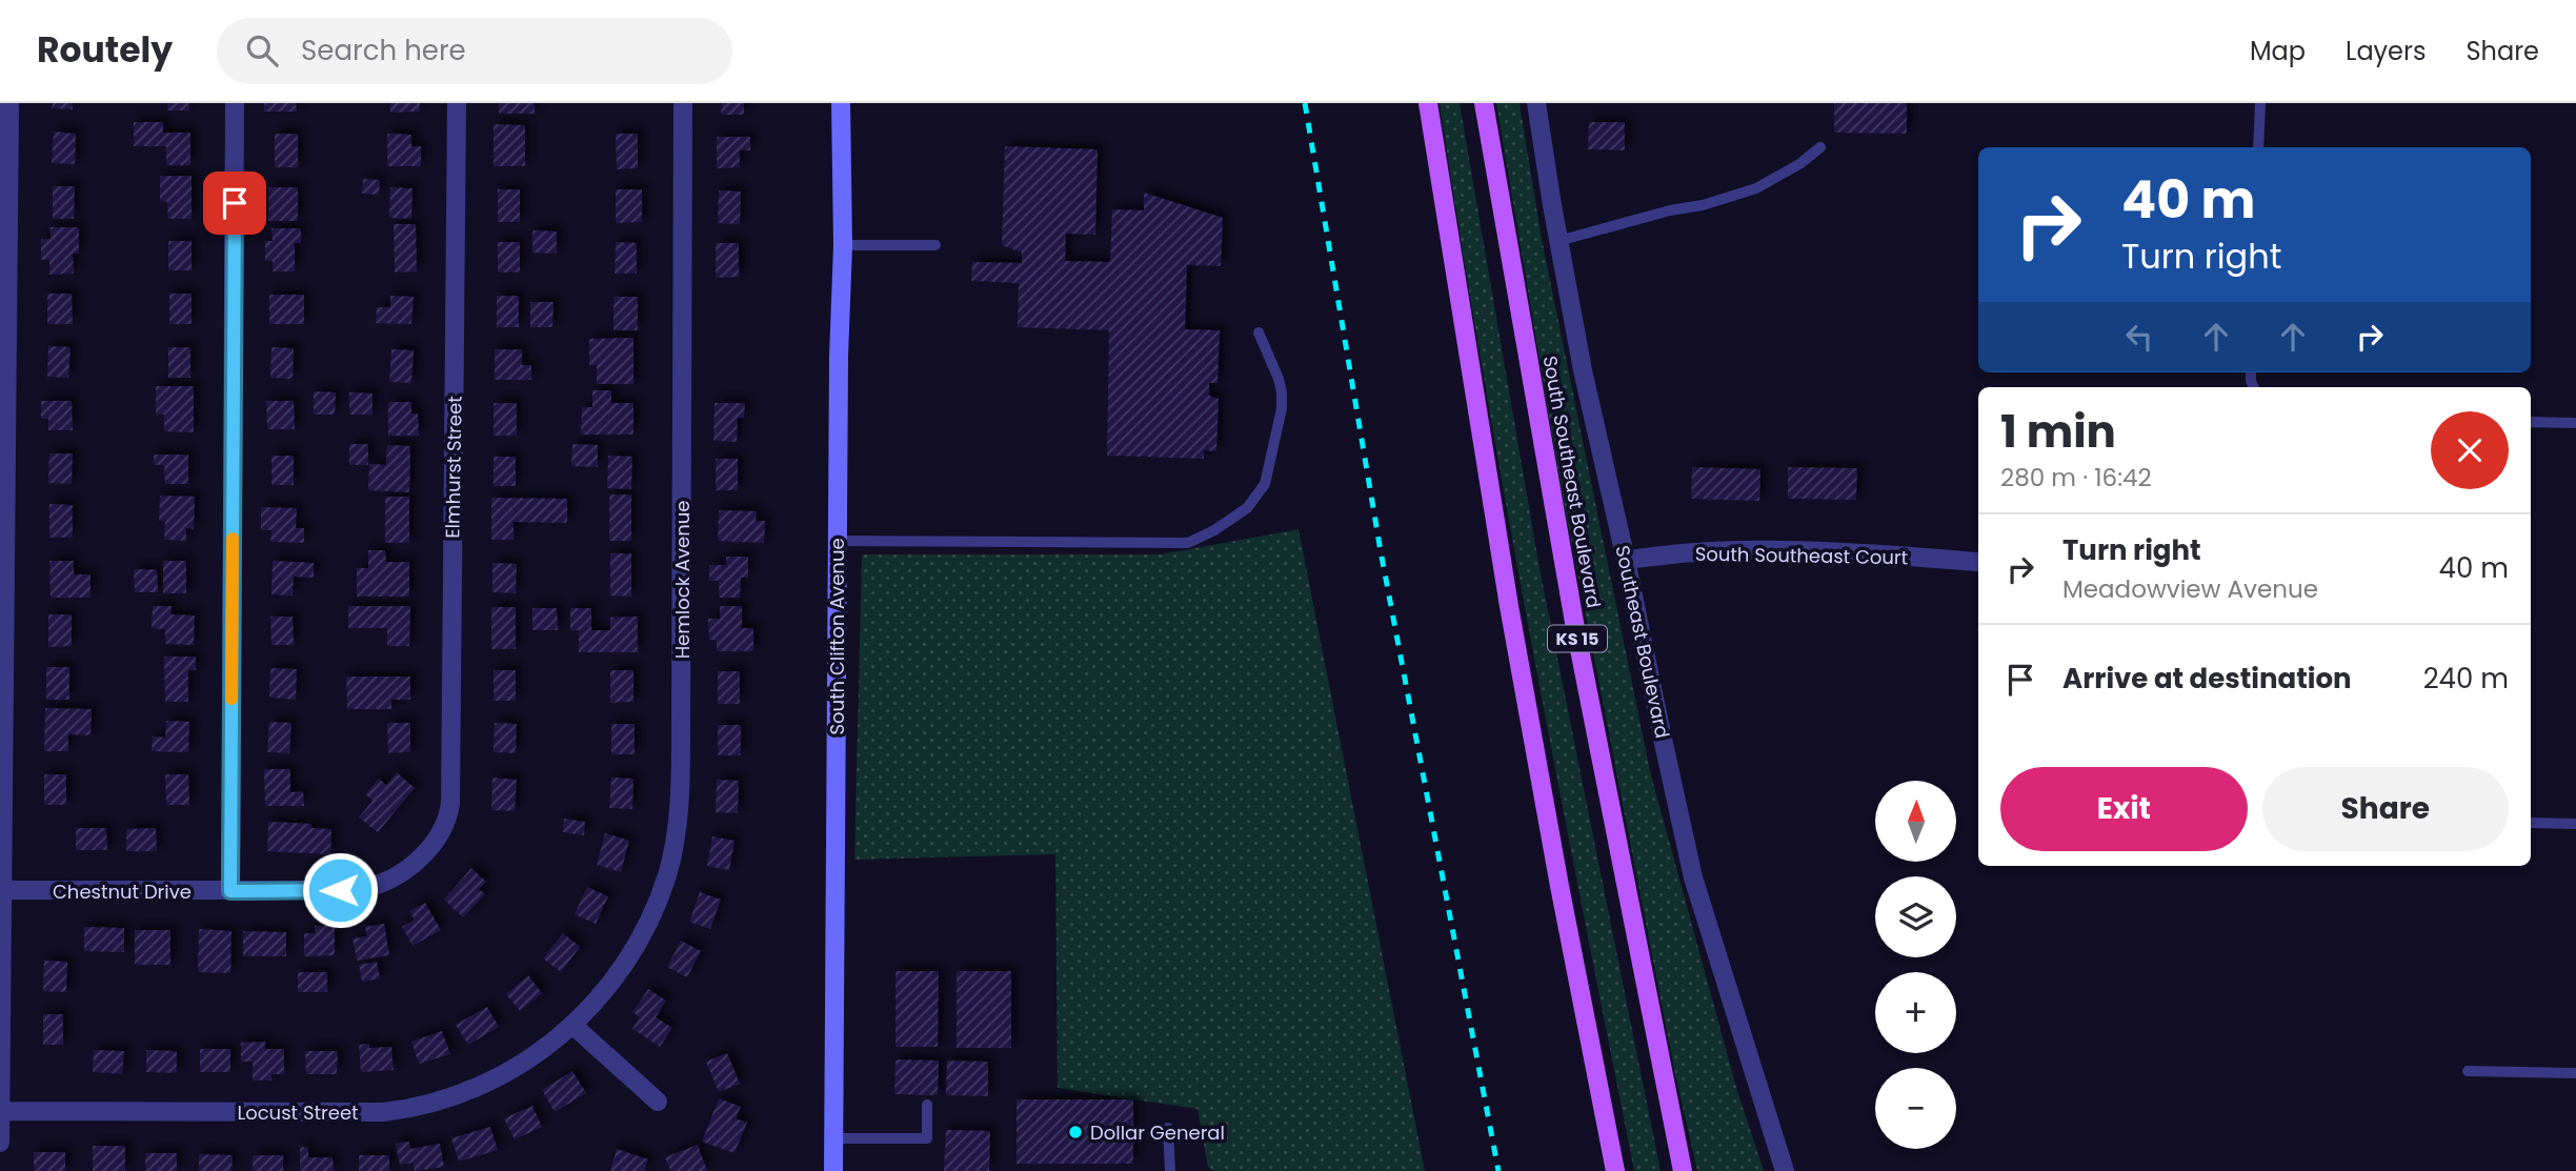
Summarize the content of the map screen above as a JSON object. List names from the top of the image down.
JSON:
{
  "streets": {
    "main road": ["South Southeast Boulevard", "KS 15"],
    "street": [
      "Elmhurst Street",
      "South Southeast Court",
      "Hemlock Avenue",
      "South Clifton Avenue",
      "Southeast Boulevard",
      "Chestnut Drive",
      "Locust Street"
    ]
  },
  "crossings": [
    ["Elmhurst Street", "Chestnut Drive"],
    ["South Southeast Court", "Southeast Boulevard"],
    ["Hemlock Avenue", "Locust Street"]
  ],
  "places": ["Dollar General"],
  "north": "top",
  "page": {
    "header": "Routely",
    "search": "Search here",
    "nav": ["Map", "Layers", "Share"],
    "turn": ["40 m", "Turn right"],
    "heading": ["1 min", "280 m · 16:42"],
    "list": [
      {
        "name": "Turn right",
        "note": "Meadowview Avenue",
        "value": "40 m"
      },
      {
        "name": "Arrive at destination",
        "value": "240 m"
      }
    ],
    "buttons": ["Exit", "Share"],
    "map_buttons": ["+", "−"]
  }
}
